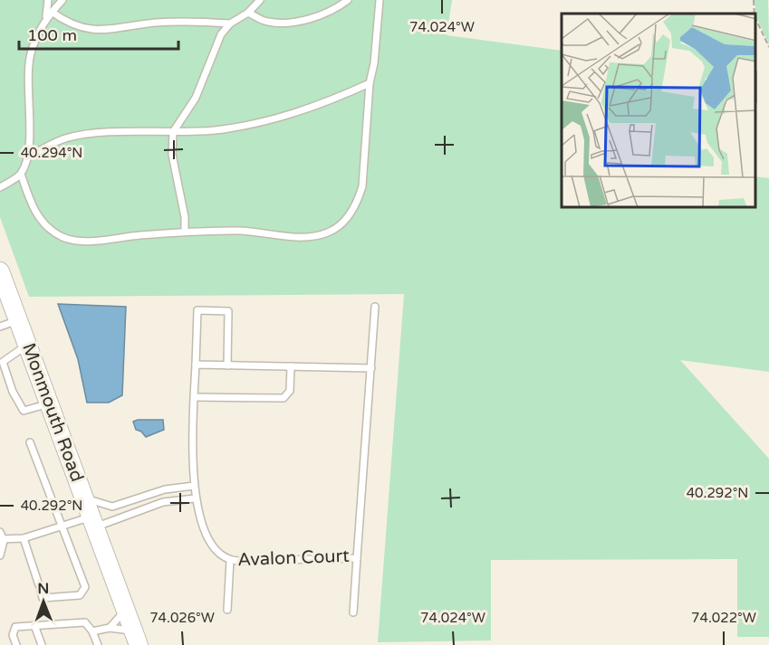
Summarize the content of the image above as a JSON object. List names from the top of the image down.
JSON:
{
  "streets": {
    "main road": ["Monmouth Road"],
    "lane": ["Avalon Court"]
  },
  "scale_bar": "100 m",
  "north": "top",
  "coordinates": [
    "74.024°W",
    "40.294°N",
    "40.292°N",
    "74.026°W",
    "74.022°W"
  ]
}
